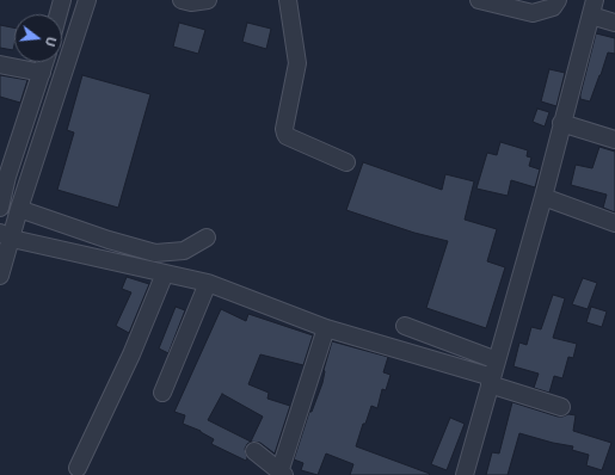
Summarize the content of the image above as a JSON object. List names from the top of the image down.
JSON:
{
  "north": "right"
}
